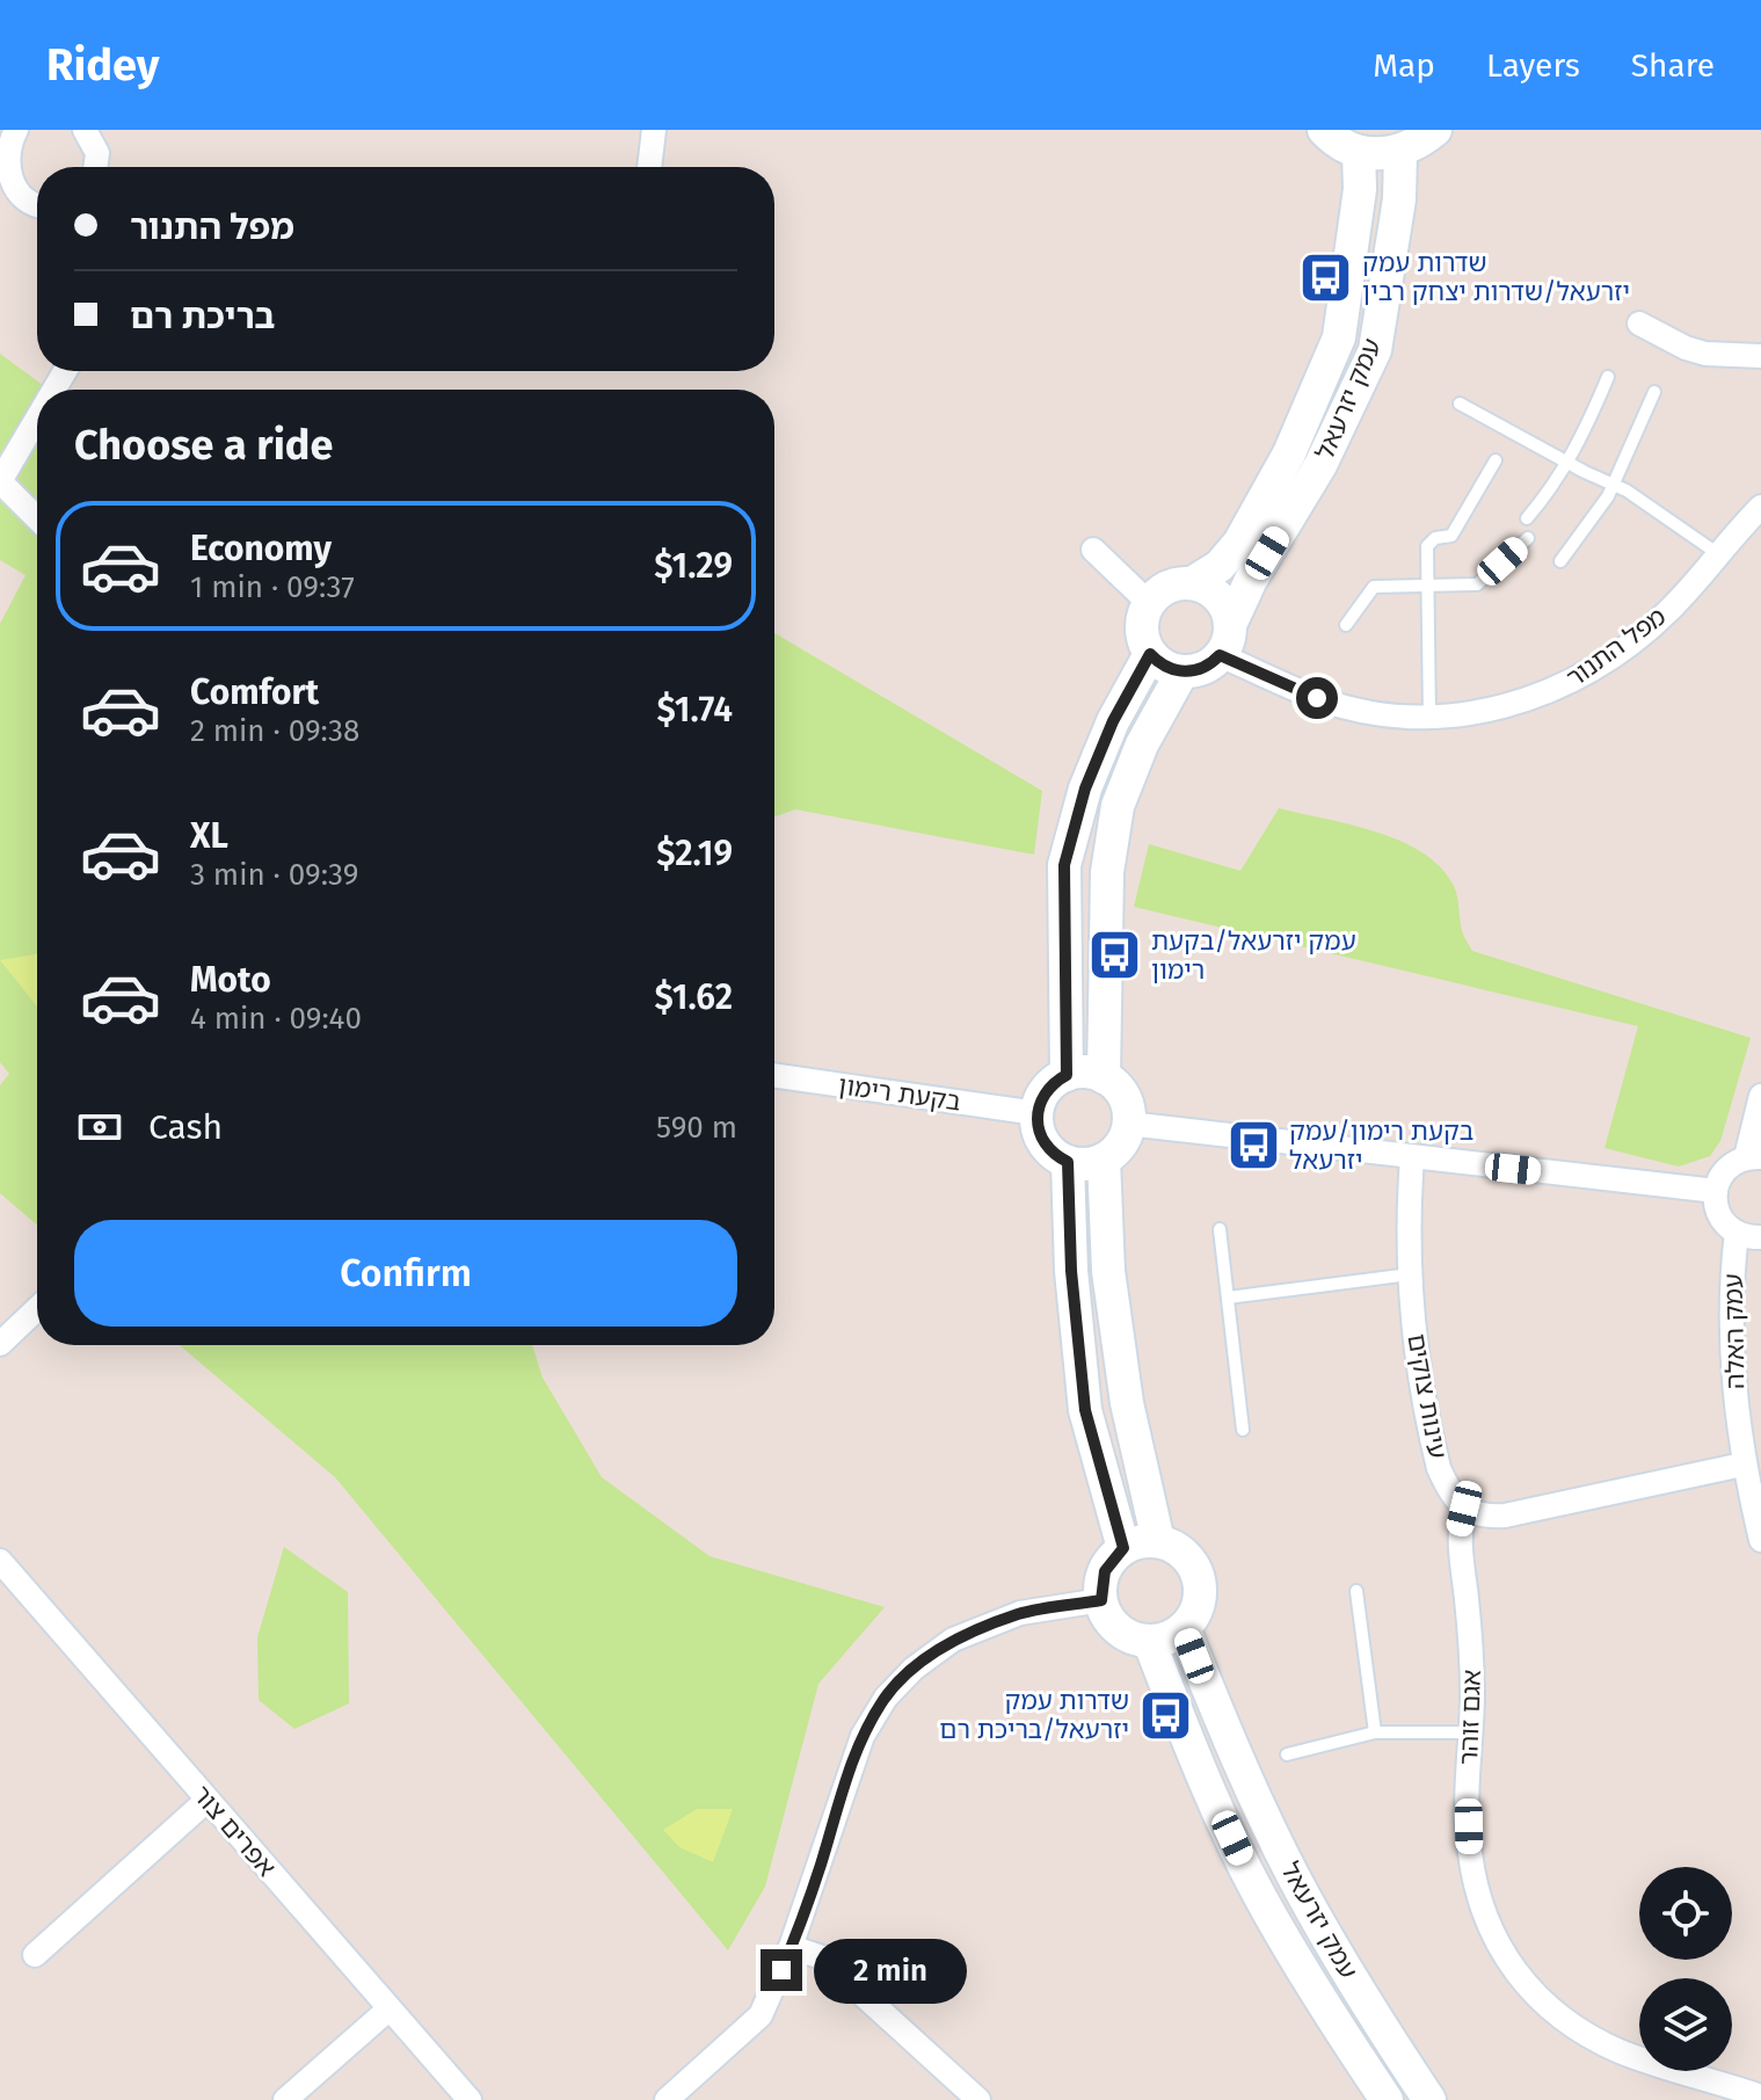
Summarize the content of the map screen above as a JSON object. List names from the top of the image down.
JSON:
{
  "streets": {
    "main road": ["עמק יזרעאל"],
    "street": [
      "מפל התנור",
      "בקעת רימון",
      "עמק האלה",
      "עינות צוקים",
      "אגם זוהר",
      "אפרים צור"
    ]
  },
  "crossings": [
    ["עמק יזרעאל", "מפל התנור"],
    ["עינות צוקים", "אגם זוהר"]
  ],
  "places": {
    "bus stop": [
      "שדרות עמק יזרעאל/שדרות יצחק רבין",
      "עמק יזרעאל/בקעת רימון",
      "בקעת רימון/עמק יזרעאל",
      "שדרות עמק יזרעאל/בריכת רם"
    ]
  },
  "page": {
    "header": "Ridey",
    "nav": ["Map", "Layers", "Share"],
    "banner": ["מפל התנור", "בריכת רם"],
    "heading": "Choose a ride",
    "list": [
      {
        "name": "Economy",
        "note": "1 min · 09:37",
        "value": "$1.29"
      },
      {
        "name": "Comfort",
        "note": "2 min · 09:38",
        "value": "$1.74"
      },
      {
        "name": "XL",
        "note": "3 min · 09:39",
        "value": "$2.19"
      },
      {
        "name": "Moto",
        "note": "4 min · 09:40",
        "value": "$1.62"
      }
    ],
    "pay": ["Cash", "590 m"],
    "buttons": "Confirm",
    "bubble": "2 min"
  }
}
